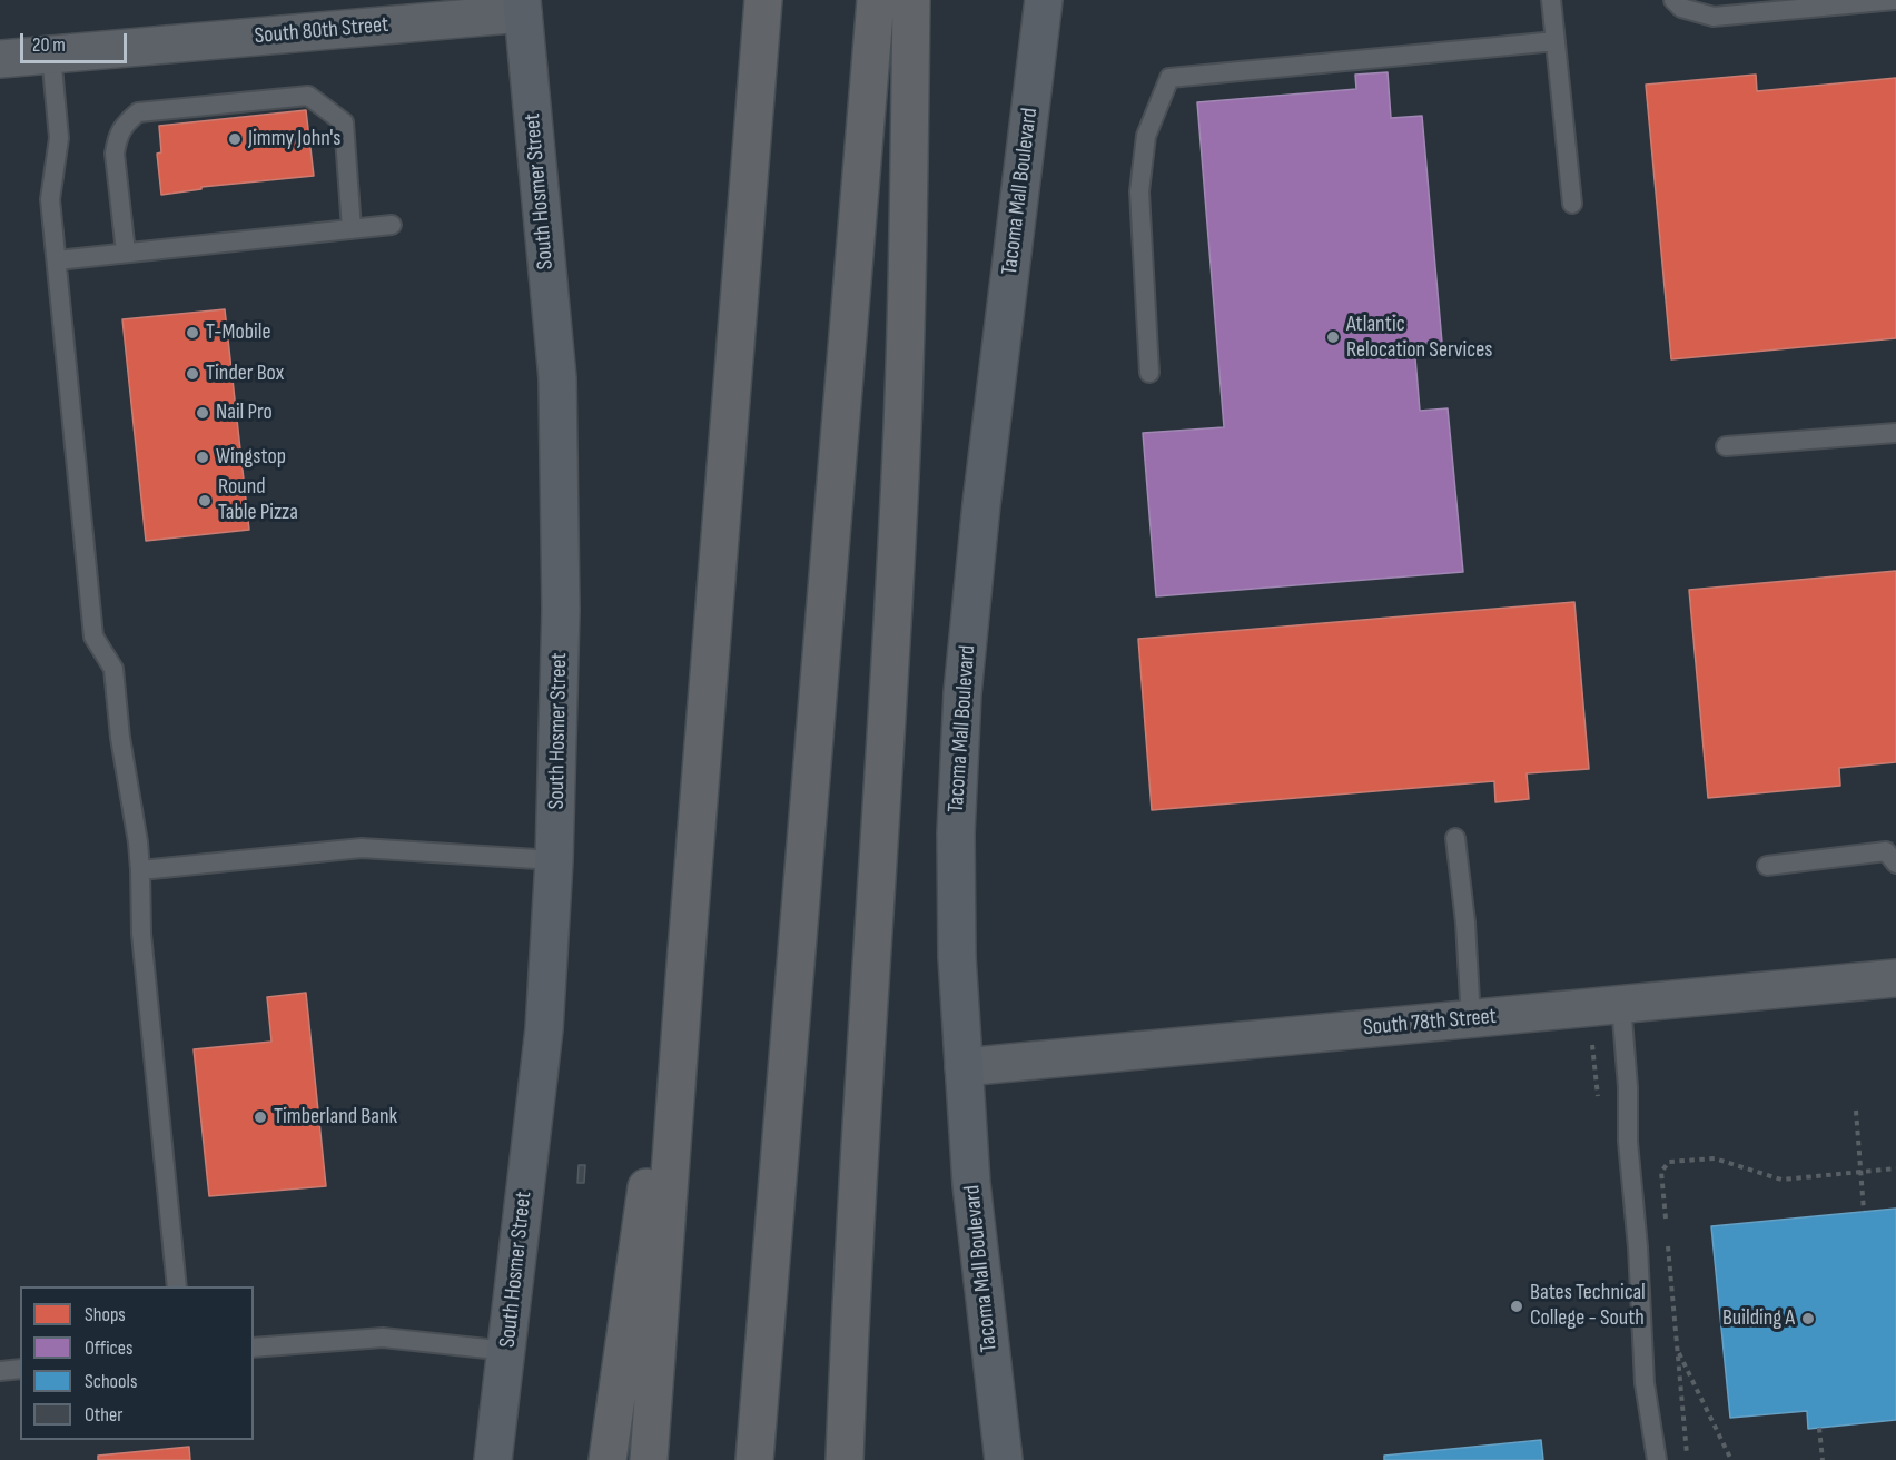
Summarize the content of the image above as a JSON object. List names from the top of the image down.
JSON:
{
  "streets": {
    "main road": ["South Hosmer Street", "Tacoma Mall Boulevard"],
    "street": ["South 80th Street", "South 78th Street"]
  },
  "crossings": [
    ["South 80th Street", "South Hosmer Street"],
    ["Tacoma Mall Boulevard", "South 78th Street"]
  ],
  "places": [
    "Jimmy John's",
    "T-Mobile",
    "Atlantic Relocation Services",
    "Tinder Box",
    "Nail Pro",
    "Wingstop",
    "Round Table Pizza",
    "Timberland Bank",
    "Bates Technical College - South",
    "Building A"
  ],
  "legend": [
    "Shops",
    "Offices",
    "Schools",
    "Other"
  ],
  "scale_bar": "20 m"
}
